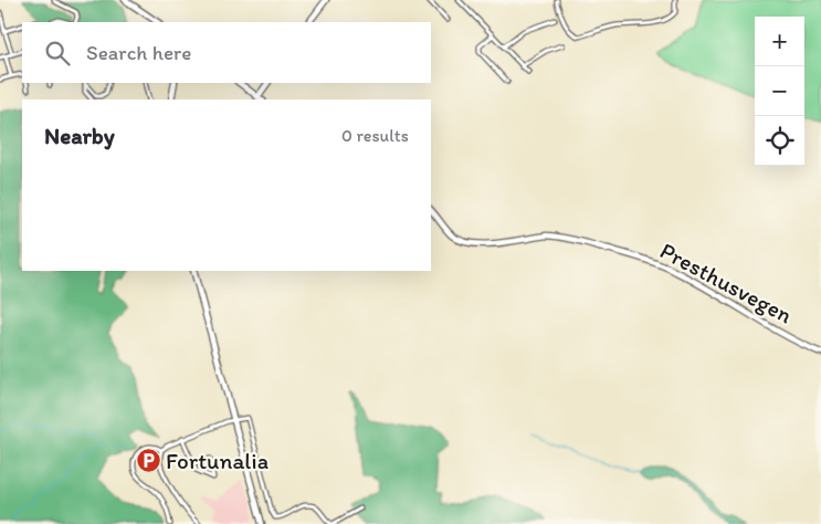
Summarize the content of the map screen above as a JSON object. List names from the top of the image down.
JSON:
{
  "streets": {
    "street": ["Presthusvegen"]
  },
  "places": {
    "parking": ["Fortunalia"]
  },
  "page": {
    "map_buttons": ["+", "−"],
    "search": "Search here",
    "heading": ["Nearby", "0 results"]
  }
}
